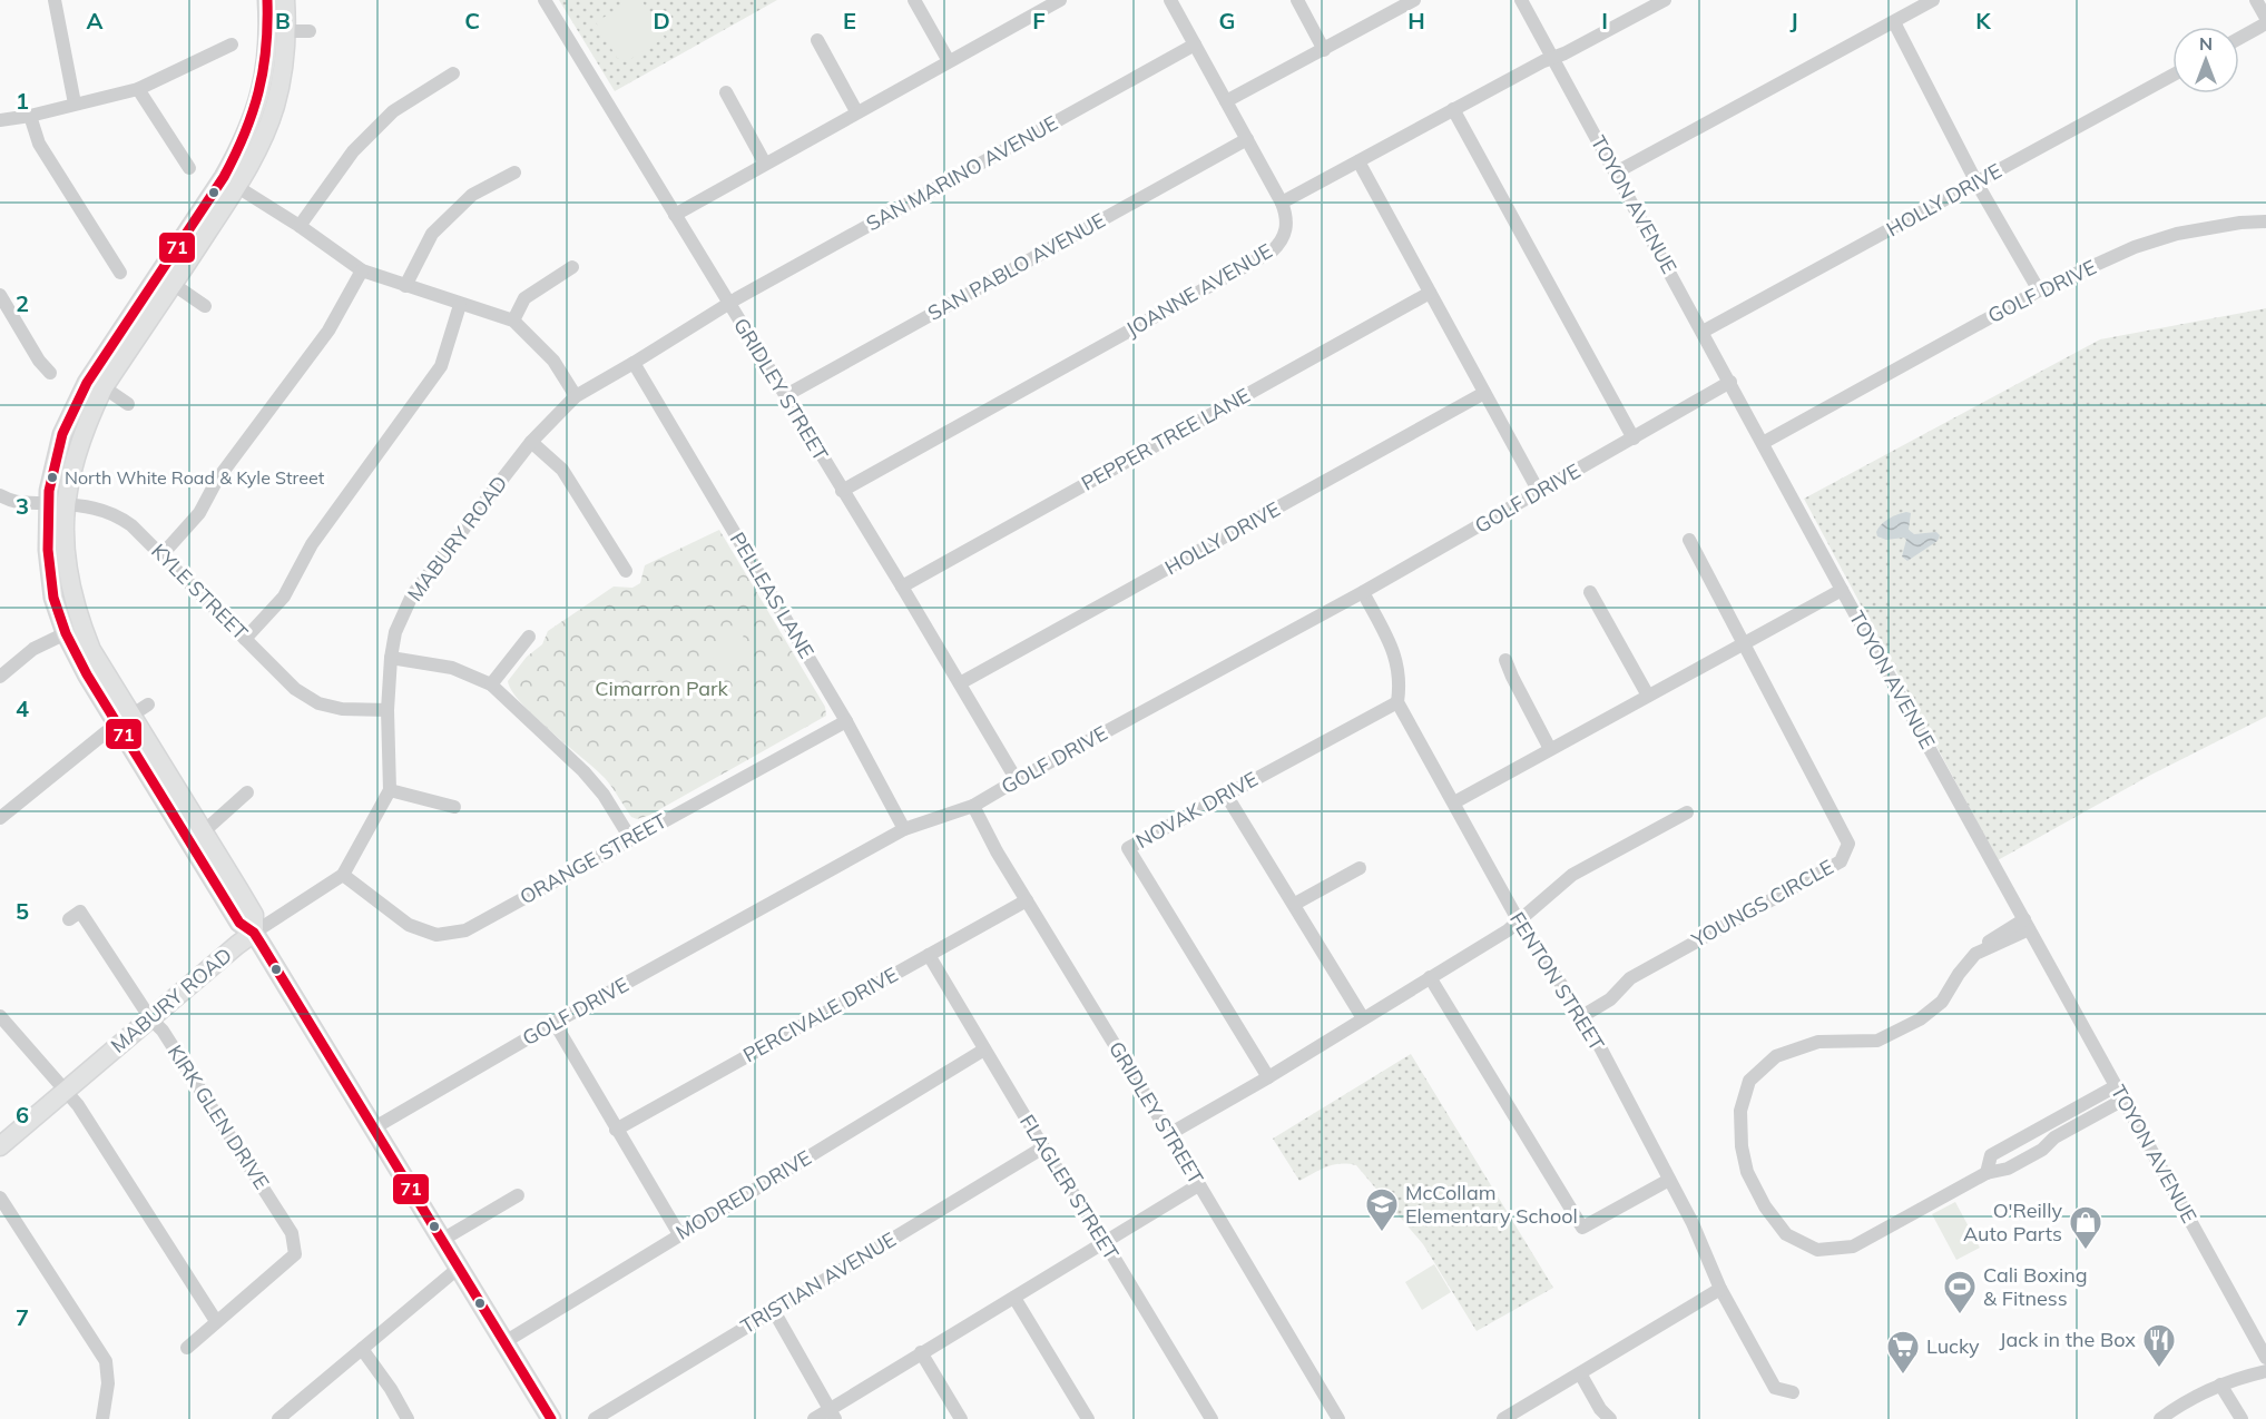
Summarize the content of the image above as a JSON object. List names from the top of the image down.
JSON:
{
  "streets": {
    "main road": ["MABURY ROAD"],
    "street": [
      "SAN MARINO AVENUE",
      "HOLLY DRIVE",
      "TOYON AVENUE",
      "SAN PABLO AVENUE",
      "JOANNE AVENUE",
      "GOLF DRIVE",
      "GRIDLEY STREET",
      "PEPPER TREE LANE",
      "KYLE STREET",
      "PELLEAS LANE",
      "NOVAK DRIVE",
      "ORANGE STREET",
      "YOUNGS CIRCLE",
      "FENTON STREET",
      "PERCIVALE DRIVE",
      "KIRK GLEN DRIVE",
      "FLAGLER STREET",
      "MODRED DRIVE",
      "TRISTIAN AVENUE"
    ]
  },
  "crossings": [
    ["SAN MARINO AVENUE", "GRIDLEY STREET"],
    ["SAN MARINO AVENUE", "MABURY ROAD"],
    ["HOLLY DRIVE", "TOYON AVENUE"],
    ["HOLLY DRIVE", "GRIDLEY STREET"],
    ["TOYON AVENUE", "GOLF DRIVE"],
    ["SAN PABLO AVENUE", "GRIDLEY STREET"],
    ["JOANNE AVENUE", "GRIDLEY STREET"],
    ["GOLF DRIVE", "GRIDLEY STREET"],
    ["GOLF DRIVE", "PELLEAS LANE"],
    ["GRIDLEY STREET", "PEPPER TREE LANE"],
    ["GRIDLEY STREET", "MABURY ROAD"],
    ["GRIDLEY STREET", "PERCIVALE DRIVE"],
    ["MABURY ROAD", "KYLE STREET"],
    ["MABURY ROAD", "PELLEAS LANE"],
    ["MABURY ROAD", "ORANGE STREET"],
    ["MABURY ROAD", "KIRK GLEN DRIVE"],
    ["PELLEAS LANE", "ORANGE STREET"],
    ["NOVAK DRIVE", "FENTON STREET"],
    ["YOUNGS CIRCLE", "FENTON STREET"],
    ["PERCIVALE DRIVE", "FLAGLER STREET"],
    ["FLAGLER STREET", "MODRED DRIVE"],
    ["FLAGLER STREET", "TRISTIAN AVENUE"]
  ],
  "parks": ["Cimarron Park"],
  "places": {
    "other": ["North White Road & Kyle Street"],
    "school or university": ["McCollam Elementary School"],
    "shop": ["O'Reilly Auto Parts"],
    "sports": ["Cali Boxing & Fitness"],
    "restaurant": ["Jack in the Box"],
    "supermarket": ["Lucky"]
  },
  "lines": ["transit line 71"],
  "north": "top",
  "grid": {
    "columns": [
      "A",
      "B",
      "C",
      "D",
      "E",
      "F",
      "G",
      "H",
      "I",
      "J",
      "K"
    ],
    "rows": [
      "1",
      "2",
      "3",
      "4",
      "5",
      "6",
      "7"
    ]
  }
}
